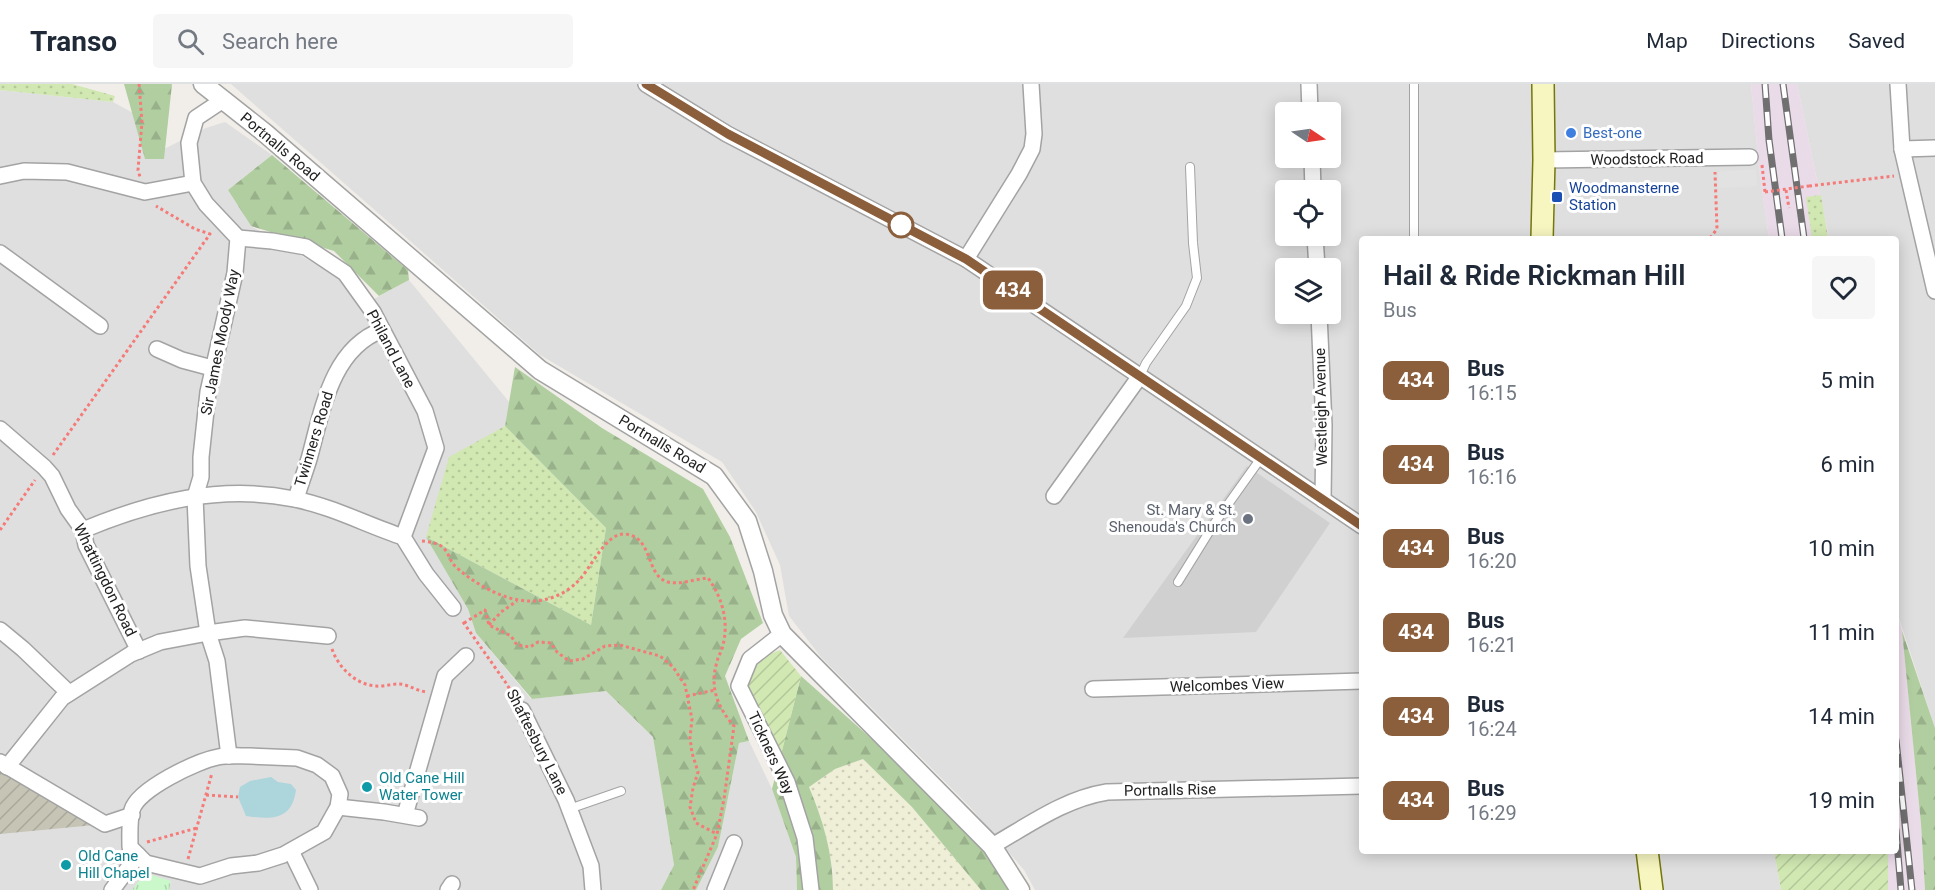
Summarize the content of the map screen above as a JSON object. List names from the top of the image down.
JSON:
{
  "streets": {
    "street": [
      "Portnalls Road",
      "Woodstock Road",
      "Sir James Moody Way",
      "Philand Lane",
      "Westleigh Avenue",
      "Twinners Road",
      "Whattingdon Road",
      "Welcombes View",
      "Shaftesbury Lane",
      "Tickners Way",
      "Portnalls Rise"
    ]
  },
  "crossings": [
    ["Portnalls Road", "Tickners Way"],
    ["Portnalls Road", "Portnalls Rise"],
    ["Sir James Moody Way", "Philand Lane"],
    ["Philand Lane", "Twinners Road"]
  ],
  "places": {
    "other": [
      "Best-one",
      "St. Mary & St. Shenouda's Church",
      "Old Cane Hill Water Tower",
      "Old Cane Hill Chapel"
    ],
    "transit": ["Woodmansterne Station"]
  },
  "lines": ["bus line 434"],
  "north": "right",
  "page": {
    "header": "Transo",
    "search": "Search here",
    "nav": ["Map", "Directions", "Saved"],
    "on_map": "434",
    "heading": ["Hail & Ride Rickman Hill", "Bus"],
    "list": [
      {
        "mark": "434",
        "name": "Bus",
        "note": "16:15",
        "value": "5 min"
      },
      {
        "mark": "434",
        "name": "Bus",
        "note": "16:16",
        "value": "6 min"
      },
      {
        "mark": "434",
        "name": "Bus",
        "note": "16:20",
        "value": "10 min"
      },
      {
        "mark": "434",
        "name": "Bus",
        "note": "16:21",
        "value": "11 min"
      },
      {
        "mark": "434",
        "name": "Bus",
        "note": "16:24",
        "value": "14 min"
      },
      {
        "mark": "434",
        "name": "Bus",
        "note": "16:29",
        "value": "19 min"
      }
    ]
  }
}
